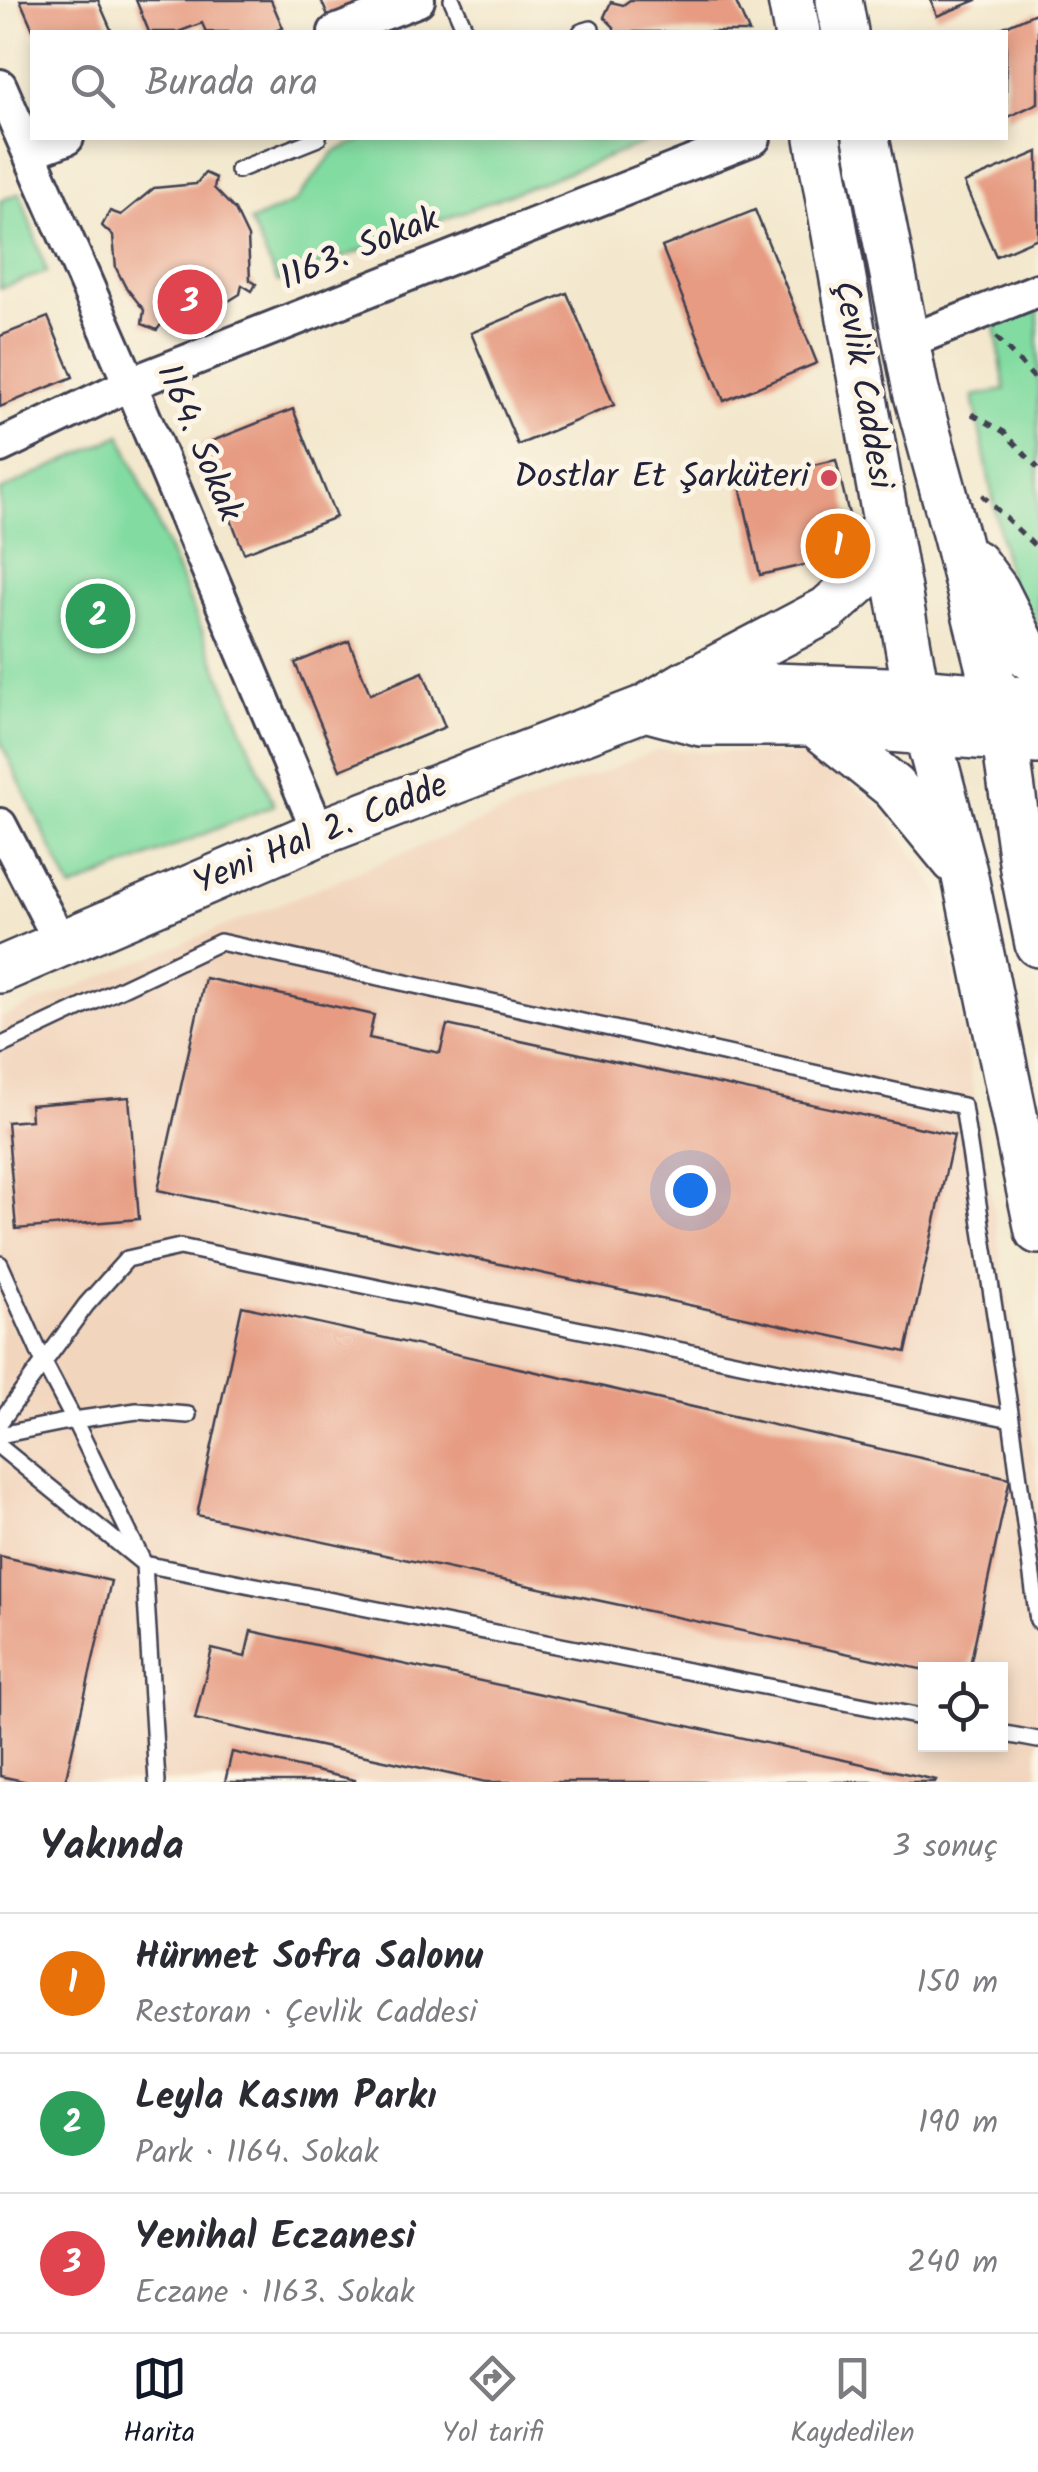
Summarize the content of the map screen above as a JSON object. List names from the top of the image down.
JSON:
{
  "streets": {
    "main road": ["Çevlik Caddesi", "Yeni Hal 2. Cadde"],
    "street": ["1163. Sokak", "1164. Sokak"]
  },
  "crossings": [
    ["1163. Sokak", "1164. Sokak"],
    ["Çevlik Caddesi", "Yeni Hal 2. Cadde"],
    ["1164. Sokak", "Yeni Hal 2. Cadde"]
  ],
  "places": ["Dostlar Et Şarküteri"],
  "page": {
    "search": "Burada ara",
    "pins": ["3", "1", "2"],
    "heading": ["Yakında", "3 sonuç"],
    "list": [
      {
        "mark": "1",
        "name": "Hürmet Sofra Salonu",
        "note": "Restoran · Çevlik Caddesi",
        "value": "150 m"
      },
      {
        "mark": "2",
        "name": "Leyla Kasım Parkı",
        "note": "Park · 1164. Sokak",
        "value": "190 m"
      },
      {
        "mark": "3",
        "name": "Yenihal Eczanesi",
        "note": "Eczane · 1163. Sokak",
        "value": "240 m"
      }
    ],
    "nav": ["Harita", "Yol tarifi", "Kaydedilen"]
  }
}
